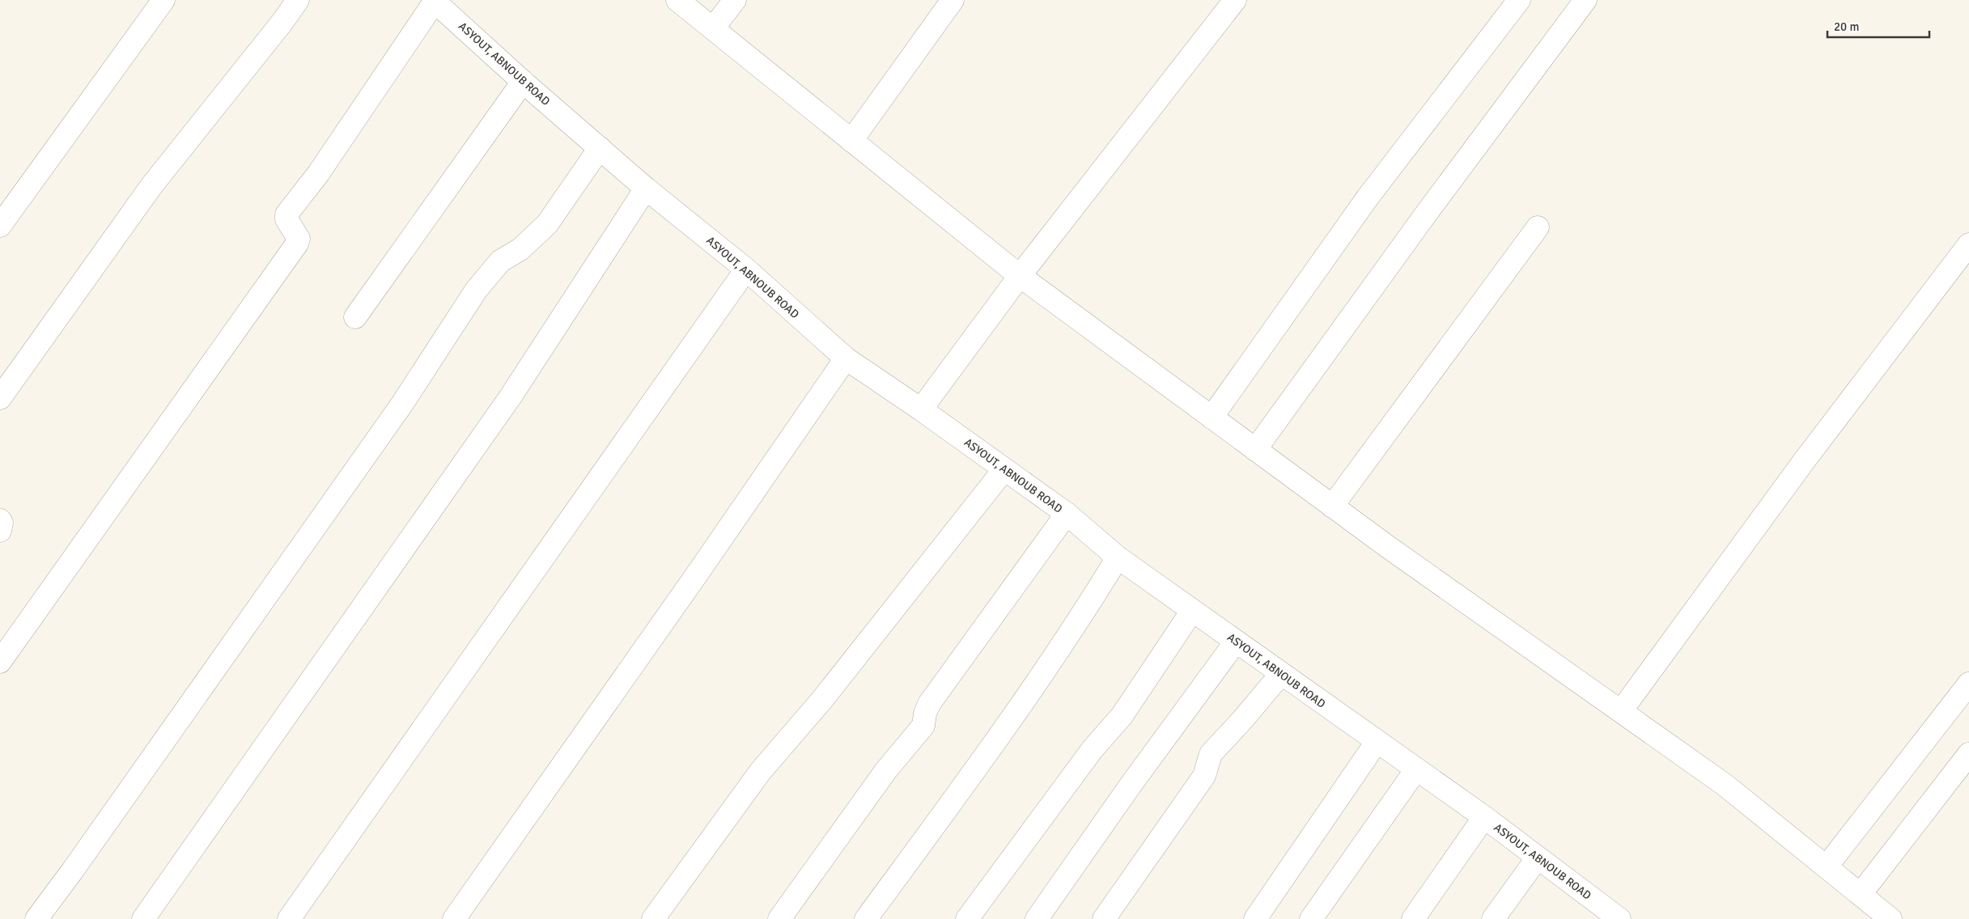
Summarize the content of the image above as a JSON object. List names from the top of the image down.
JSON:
{
  "streets": {
    "street": ["ASYOUT, ABNOUB ROAD"]
  },
  "scale_bar": "20 m"
}
